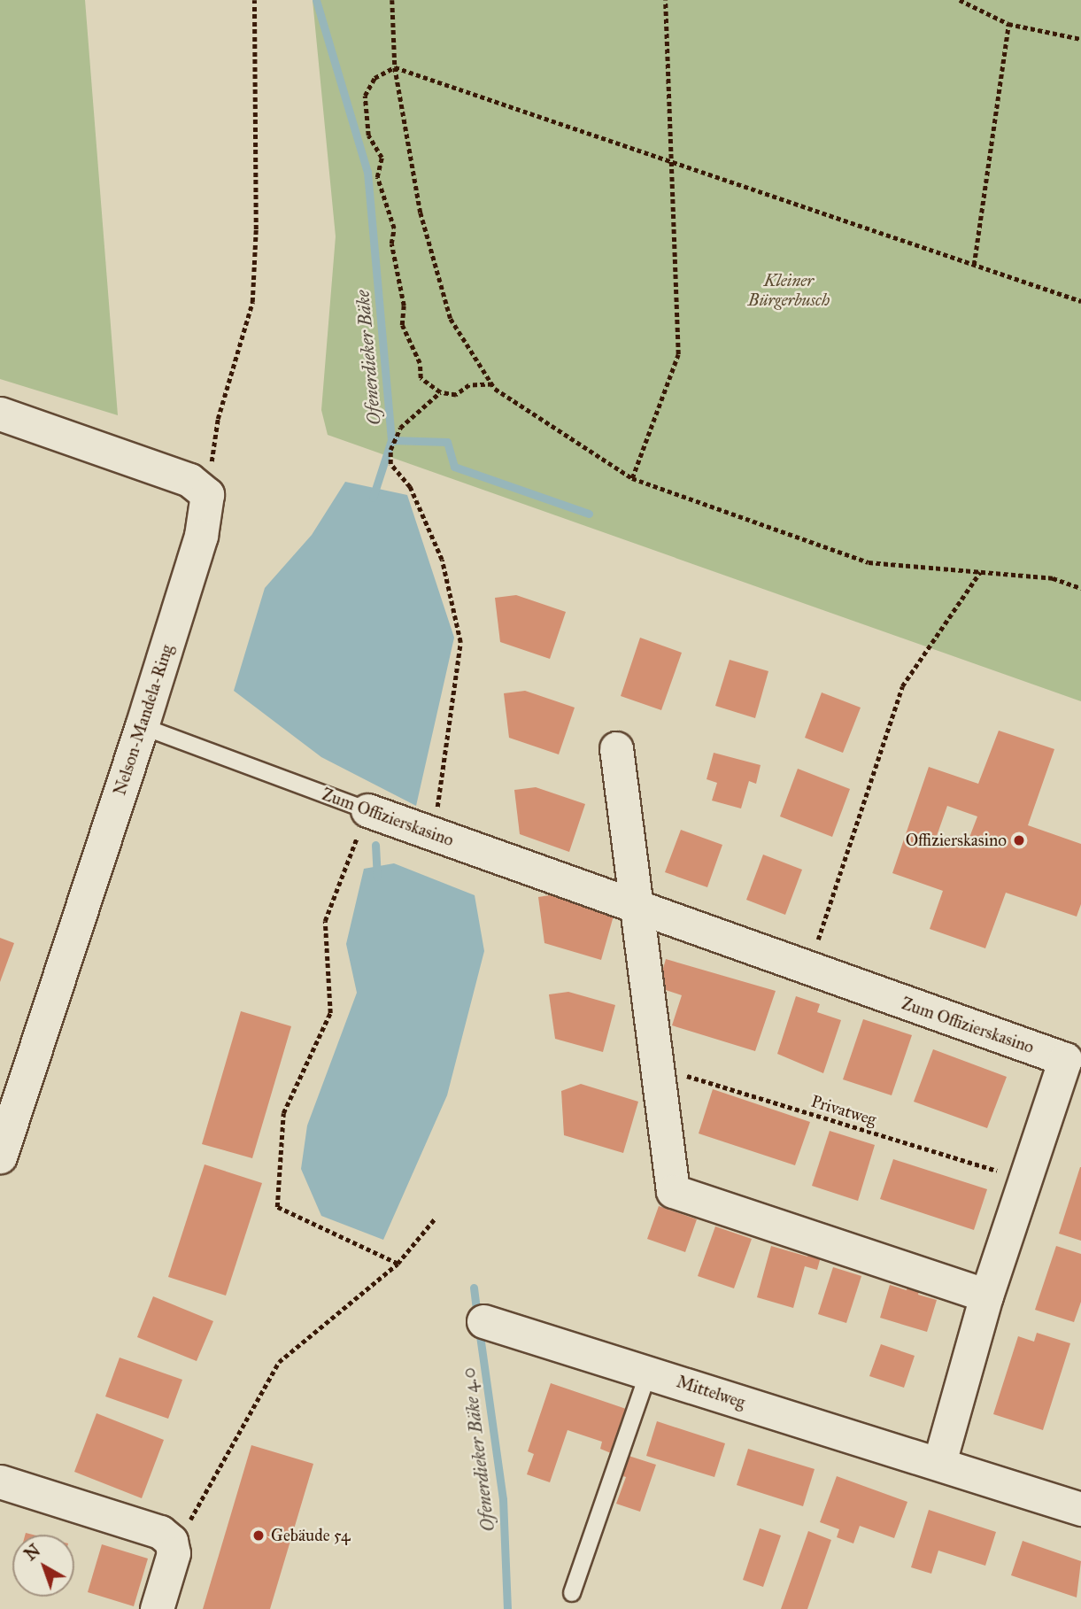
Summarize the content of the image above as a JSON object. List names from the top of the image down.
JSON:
{
  "streets": {
    "street": ["Nelson-Mandela-Ring", "Zum Offizierskasino", "Mittelweg"],
    "path": ["Privatweg"]
  },
  "crossings": [
    ["Nelson-Mandela-Ring", "Zum Offizierskasino"],
    ["Zum Offizierskasino", "Privatweg"],
    ["Zum Offizierskasino", "Mittelweg"]
  ],
  "water": ["Ofenerdieker Bäke", "Ofenerdieker Bäke 4.0"],
  "parks": ["Kleiner Bürgerbusch"],
  "places": ["Offizierskasino", "Gebäude 54"],
  "north": "top left"
}
